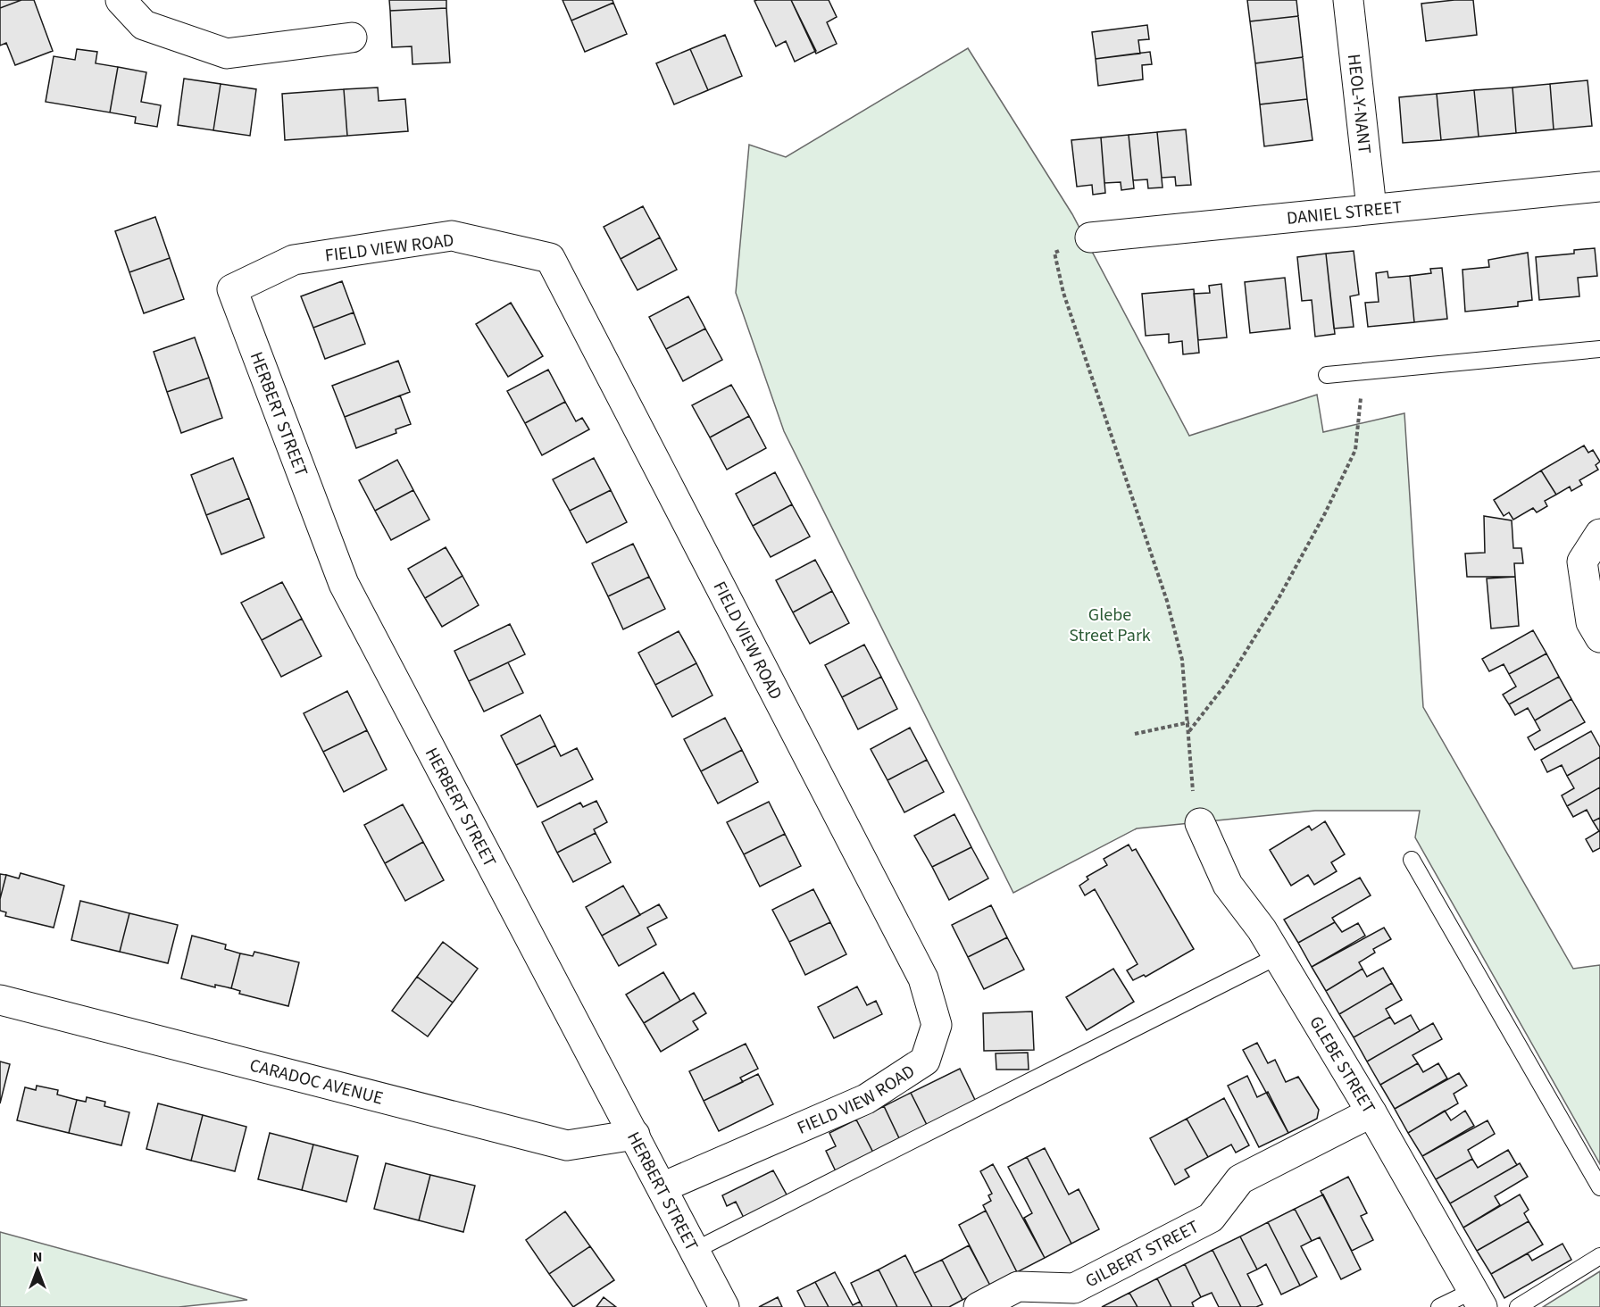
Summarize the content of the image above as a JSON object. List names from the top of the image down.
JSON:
{
  "streets": {
    "street": [
      "HEOL-Y-NANT",
      "DANIEL STREET",
      "FIELD VIEW ROAD",
      "HERBERT STREET",
      "GLEBE STREET",
      "CARADOC AVENUE",
      "GILBERT STREET"
    ]
  },
  "crossings": [
    ["HEOL-Y-NANT", "DANIEL STREET"],
    ["FIELD VIEW ROAD", "HERBERT STREET"],
    ["HERBERT STREET", "CARADOC AVENUE"],
    ["GLEBE STREET", "GILBERT STREET"]
  ],
  "parks": ["Glebe Street Park"],
  "north": "top"
}
